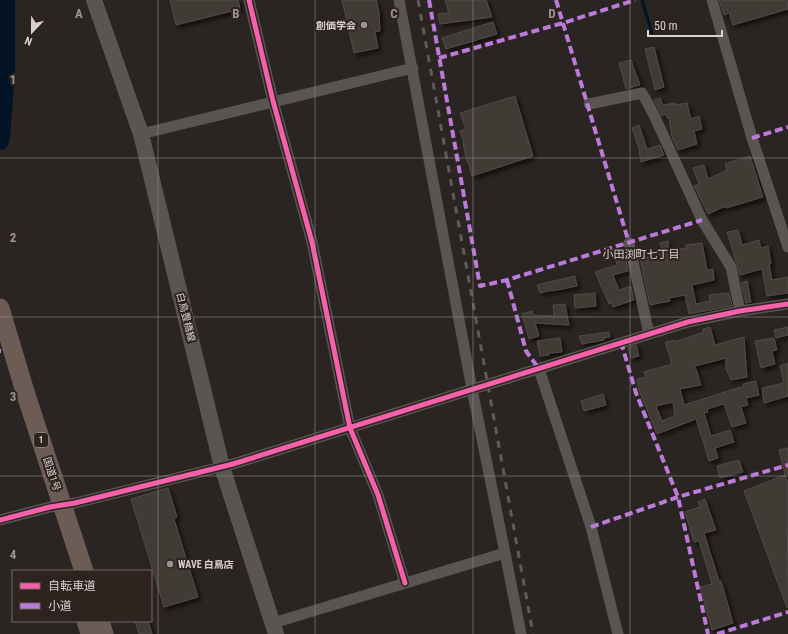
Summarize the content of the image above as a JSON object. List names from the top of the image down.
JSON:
{
  "streets": {
    "highway": ["1", "国道1号"],
    "main road": ["白鳥豊橋線"]
  },
  "districts": ["小田渕町七丁目"],
  "places": ["創価学会", "WAVE 白鳥店"],
  "legend": ["自転車道", "小道"],
  "scale_bar": "50 m",
  "north": "bottom",
  "grid": {
    "columns": [
      "A",
      "B",
      "C",
      "D"
    ],
    "rows": [
      "1",
      "2",
      "3",
      "4"
    ]
  }
}
